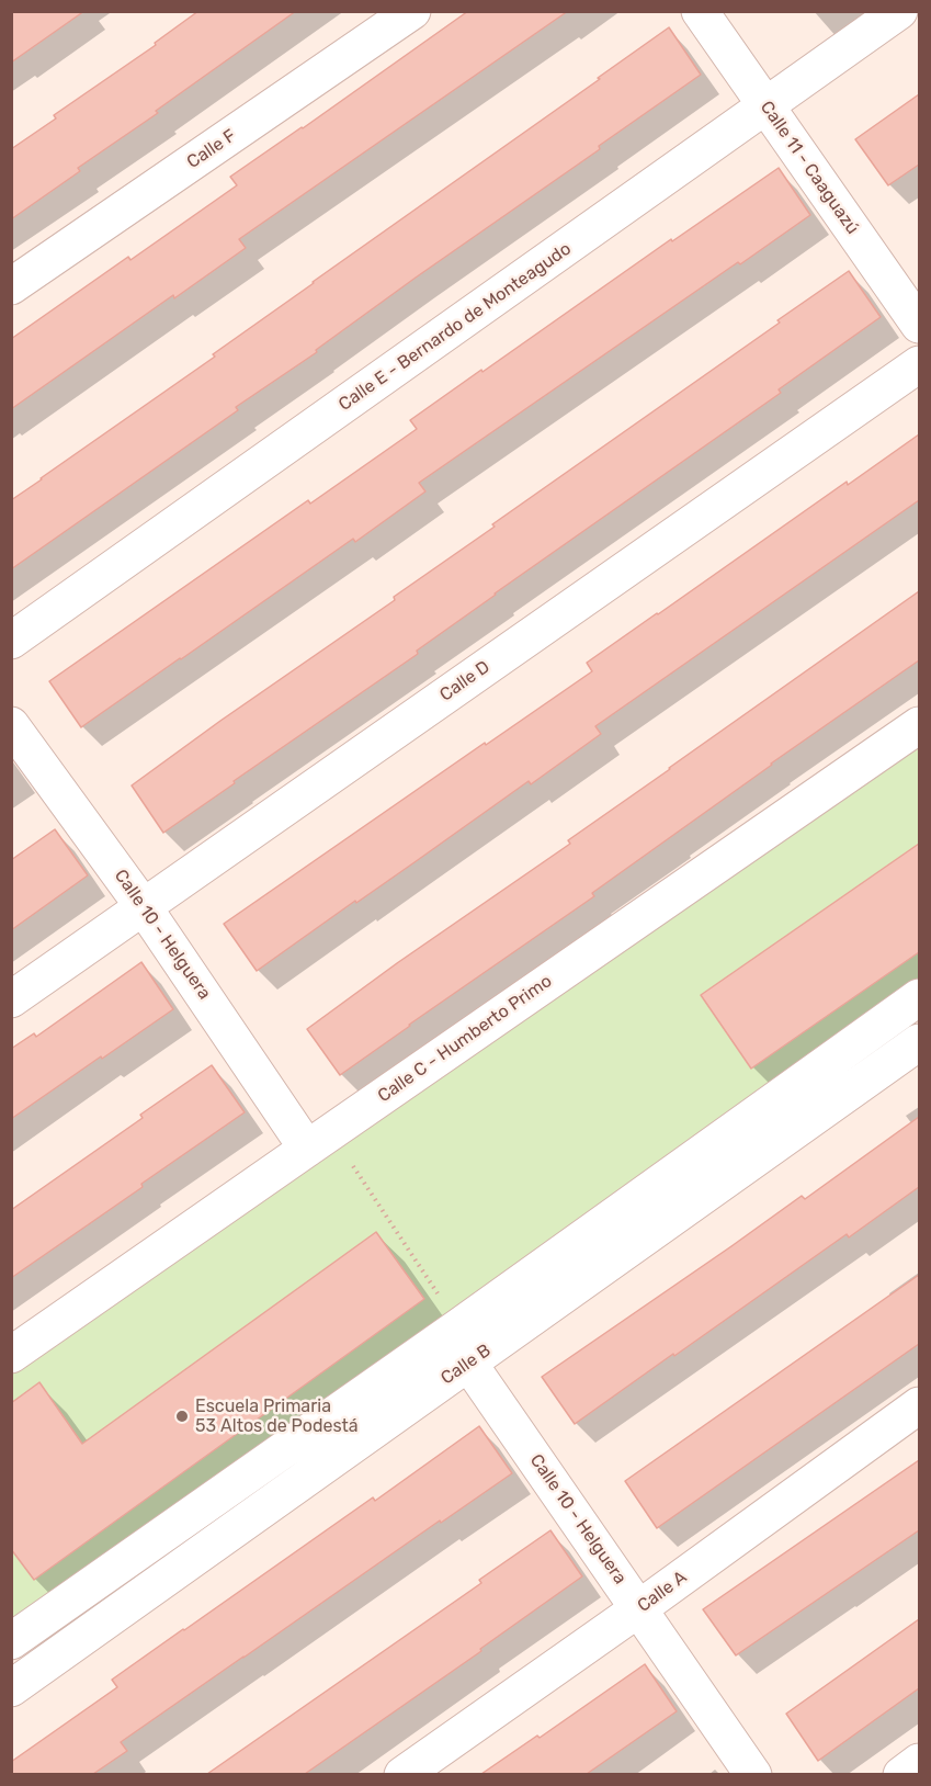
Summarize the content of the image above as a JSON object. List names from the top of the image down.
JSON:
{
  "streets": {
    "street": [
      "Calle F",
      "Calle 11 - Caaguazú",
      "Calle E - Bernardo de Monteagudo",
      "Calle D",
      "Calle 10 - Helguera",
      "Calle C - Humberto Primo",
      "Calle B",
      "Calle A"
    ]
  },
  "crossings": [
    ["Calle 11 - Caaguazú", "Calle E - Bernardo de Monteagudo"],
    ["Calle D", "Calle 10 - Helguera"],
    ["Calle 10 - Helguera", "Calle C - Humberto Primo"],
    ["Calle 10 - Helguera", "Calle B"],
    ["Calle 10 - Helguera", "Calle A"]
  ],
  "places": ["Escuela Primaria 53 Altos de Podestá"]
}
